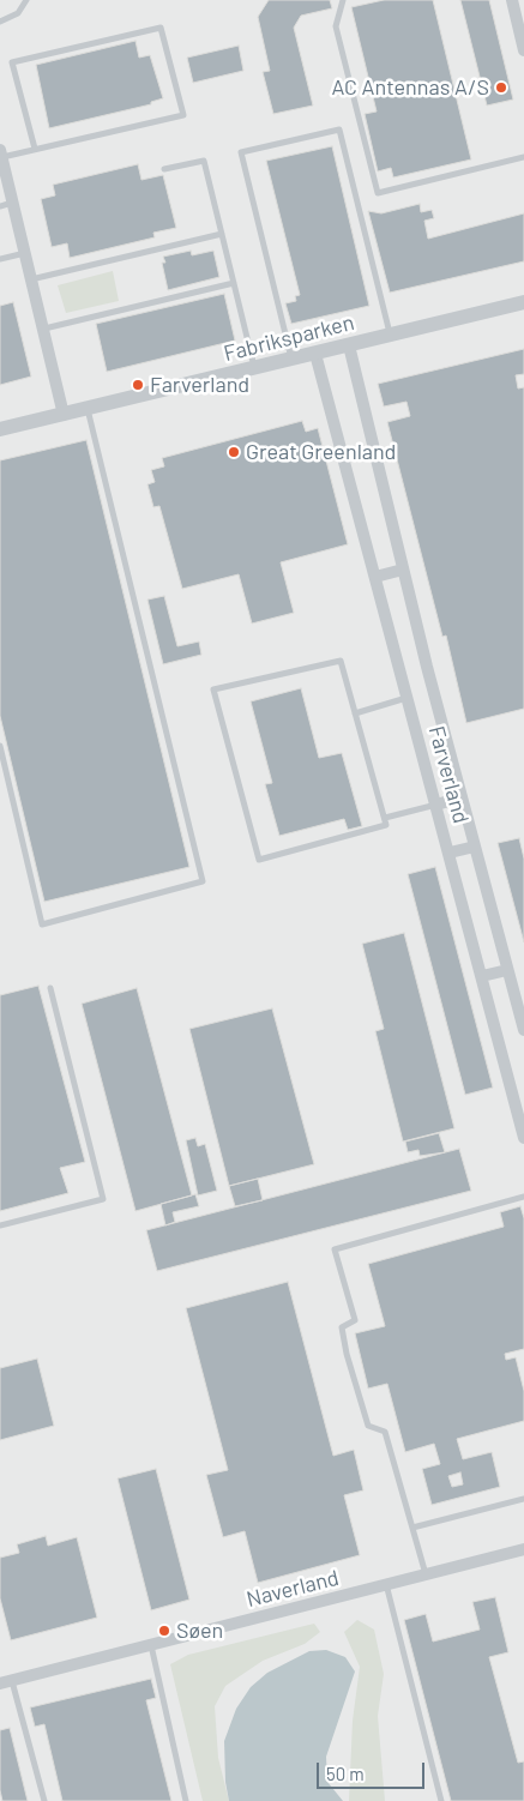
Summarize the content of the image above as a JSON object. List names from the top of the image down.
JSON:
{
  "streets": {
    "street": ["Fabriksparken", "Farverland", "Naverland"]
  },
  "crossings": [
    ["Fabriksparken", "Farverland"]
  ],
  "places": [
    "AC Antennas A/S",
    "Farverland",
    "Great Greenland",
    "Søen"
  ],
  "scale_bar": "50 m"
}
